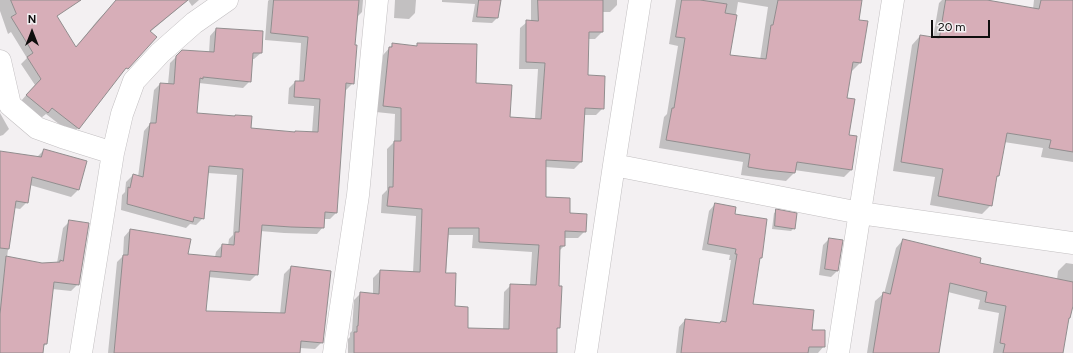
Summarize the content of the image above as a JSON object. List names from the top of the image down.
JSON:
{
  "scale_bar": "20 m",
  "north": "top"
}
